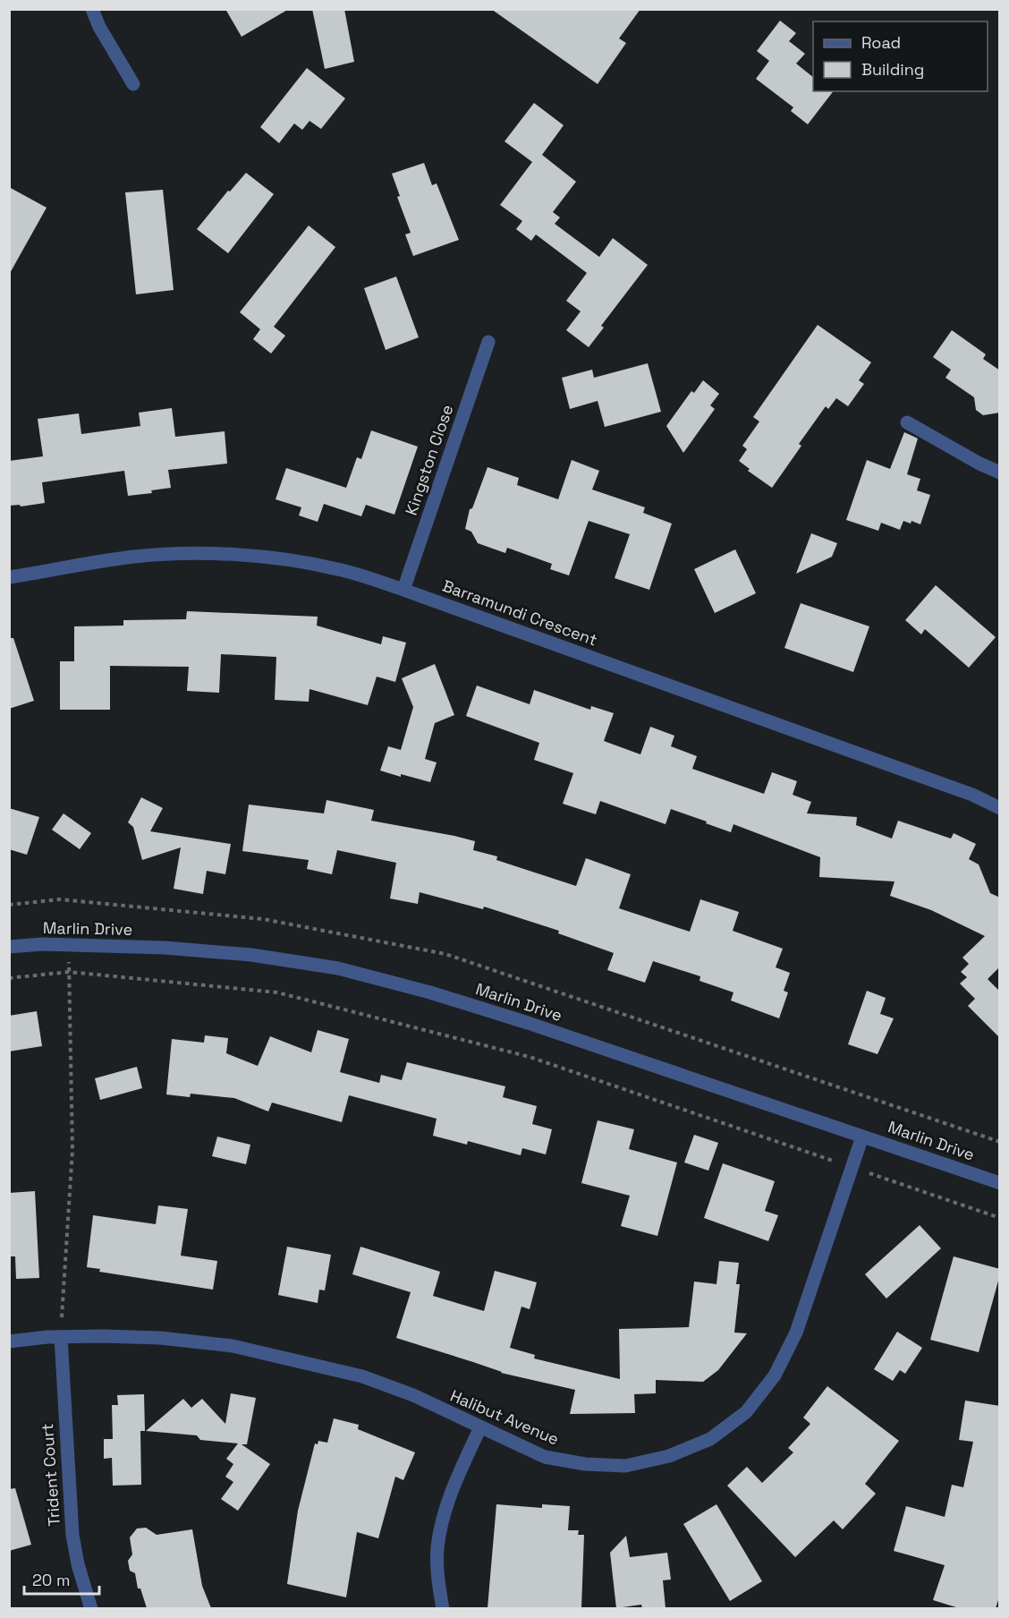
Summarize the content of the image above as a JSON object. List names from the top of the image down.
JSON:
{
  "streets": {
    "street": [
      "Kingston Close",
      "Barramundi Crescent",
      "Marlin Drive",
      "Halibut Avenue",
      "Trident Court"
    ]
  },
  "crossings": [
    ["Kingston Close", "Barramundi Crescent"],
    ["Marlin Drive", "Halibut Avenue"],
    ["Halibut Avenue", "Trident Court"]
  ],
  "legend": ["Road", "Building"],
  "scale_bar": "20 m"
}
